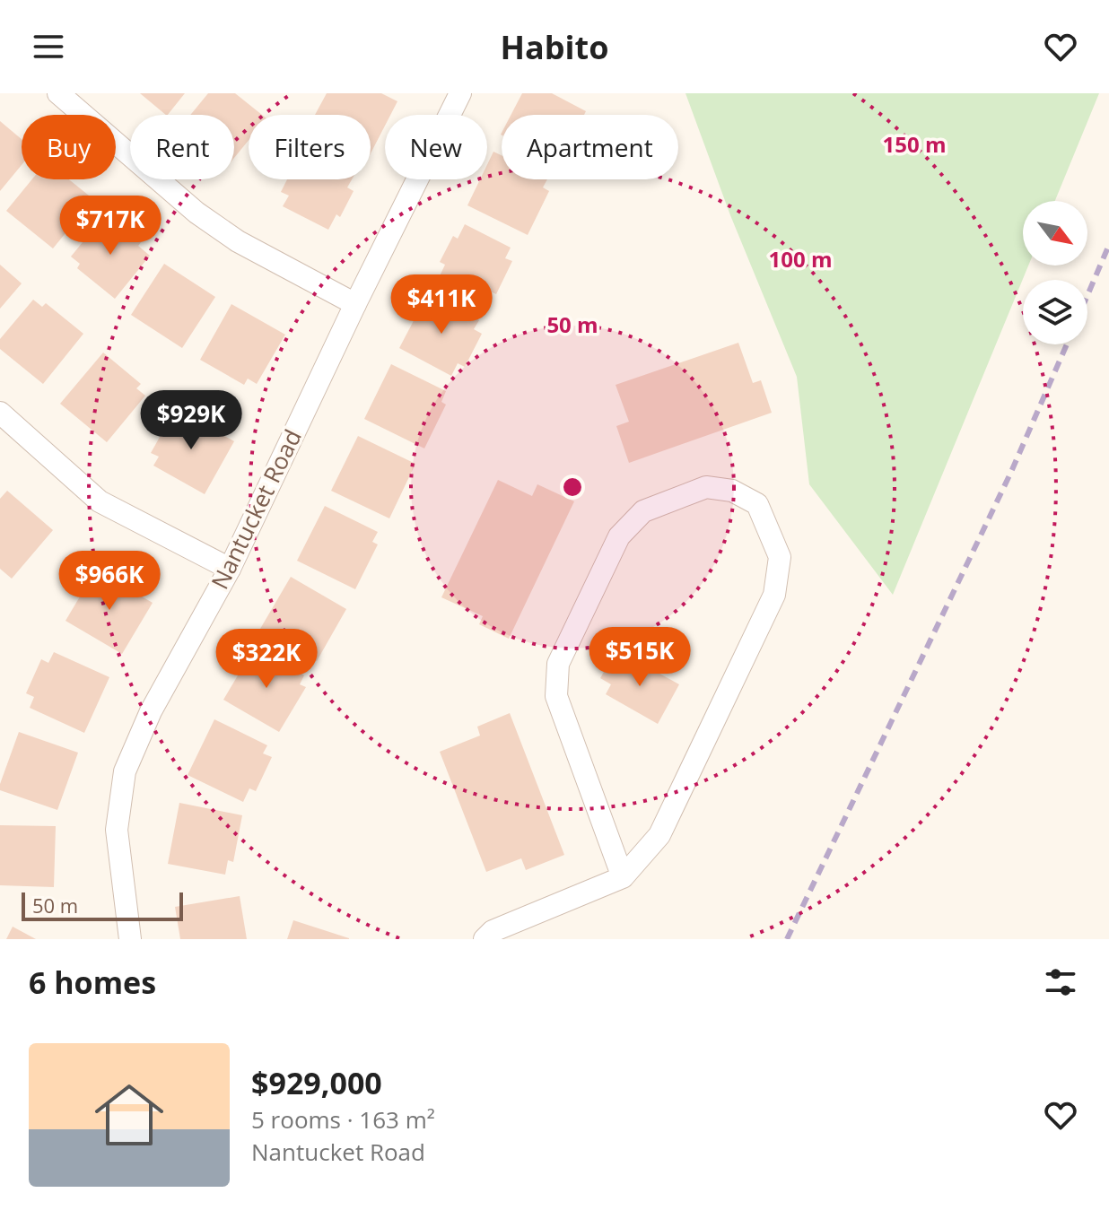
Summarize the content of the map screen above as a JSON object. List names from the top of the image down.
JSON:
{
  "streets": {
    "street": ["Nantucket Road"]
  },
  "scale_bar": "50 m",
  "north": "bottom right",
  "page": {
    "header": "Habito",
    "chip": [
      "Buy",
      "Rent",
      "Filters",
      "New",
      "Apartment"
    ],
    "price": [
      "$717K",
      "$411K",
      "$929K",
      "$966K",
      "$515K",
      "$322K"
    ],
    "scale": "50 m",
    "heading": "6 homes",
    "list": [
      {
        "name": "$929,000",
        "note": "5 rooms · 163 m² · Nantucket Road"
      }
    ]
  },
  "rings": ["150 m", "100 m", "50 m"]
}
